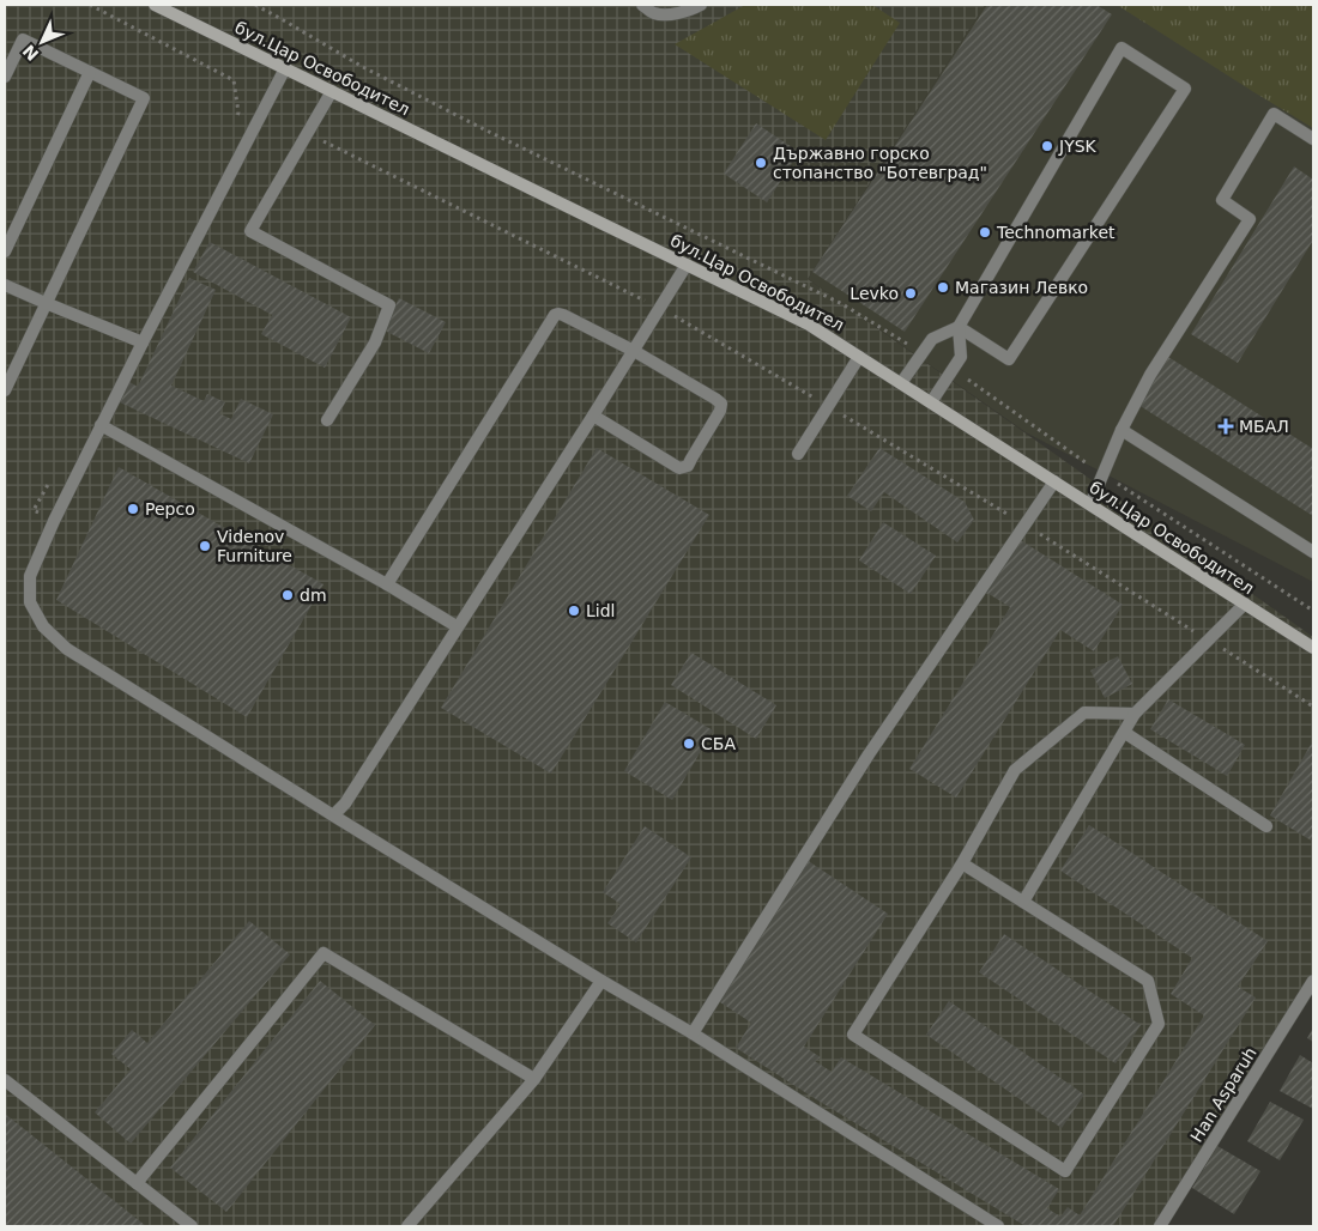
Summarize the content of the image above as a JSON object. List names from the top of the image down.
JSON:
{
  "streets": {
    "street": ["бул.Цар Освободител", "Han Asparuh"]
  },
  "places": {
    "other": [
      "JYSK",
      "Държавно горско стопанство \"Ботевград\"",
      "Technomarket",
      "Магазин Левко",
      "Levko",
      "Pepco",
      "Videnov Furniture",
      "dm",
      "Lidl",
      "СБА"
    ],
    "health": ["МБАЛ"]
  },
  "north": "bottom left"
}
